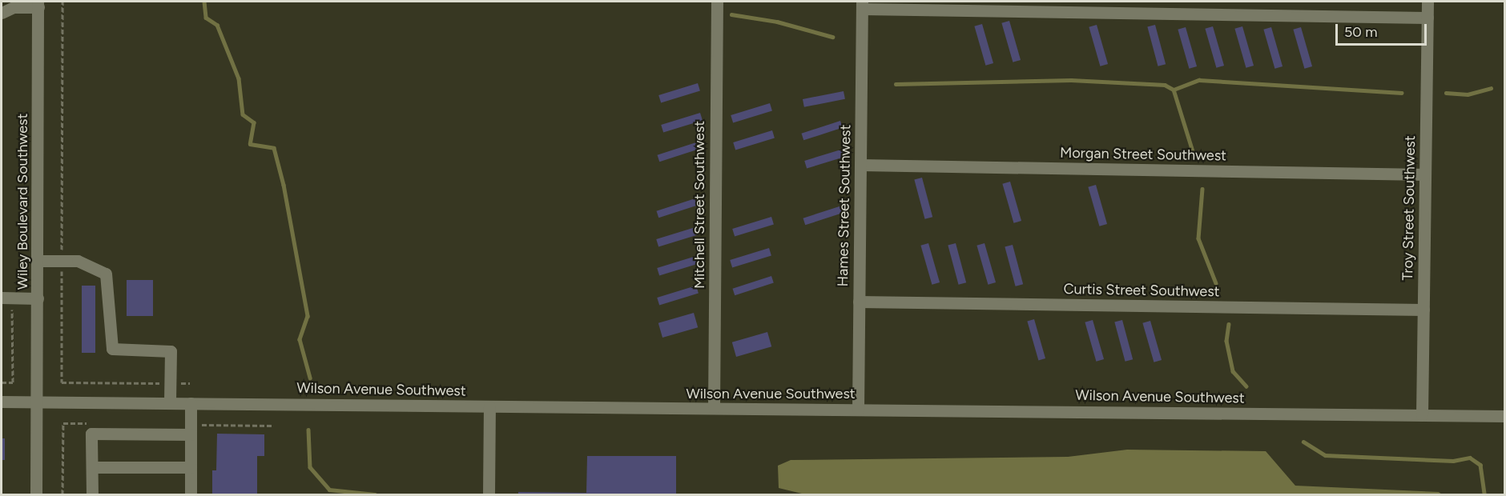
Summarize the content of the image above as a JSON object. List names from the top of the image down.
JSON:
{
  "streets": {
    "street": [
      "Morgan Street Southwest",
      "Wiley Boulevard Southwest",
      "Mitchell Street Southwest",
      "Hames Street Southwest",
      "Troy Street Southwest",
      "Curtis Street Southwest",
      "Wilson Avenue Southwest"
    ]
  },
  "crossings": [
    ["Morgan Street Southwest", "Hames Street Southwest"],
    ["Morgan Street Southwest", "Troy Street Southwest"],
    ["Wiley Boulevard Southwest", "Wilson Avenue Southwest"],
    ["Mitchell Street Southwest", "Wilson Avenue Southwest"],
    ["Hames Street Southwest", "Curtis Street Southwest"],
    ["Hames Street Southwest", "Wilson Avenue Southwest"],
    ["Troy Street Southwest", "Curtis Street Southwest"],
    ["Troy Street Southwest", "Wilson Avenue Southwest"]
  ],
  "scale_bar": "50 m"
}
